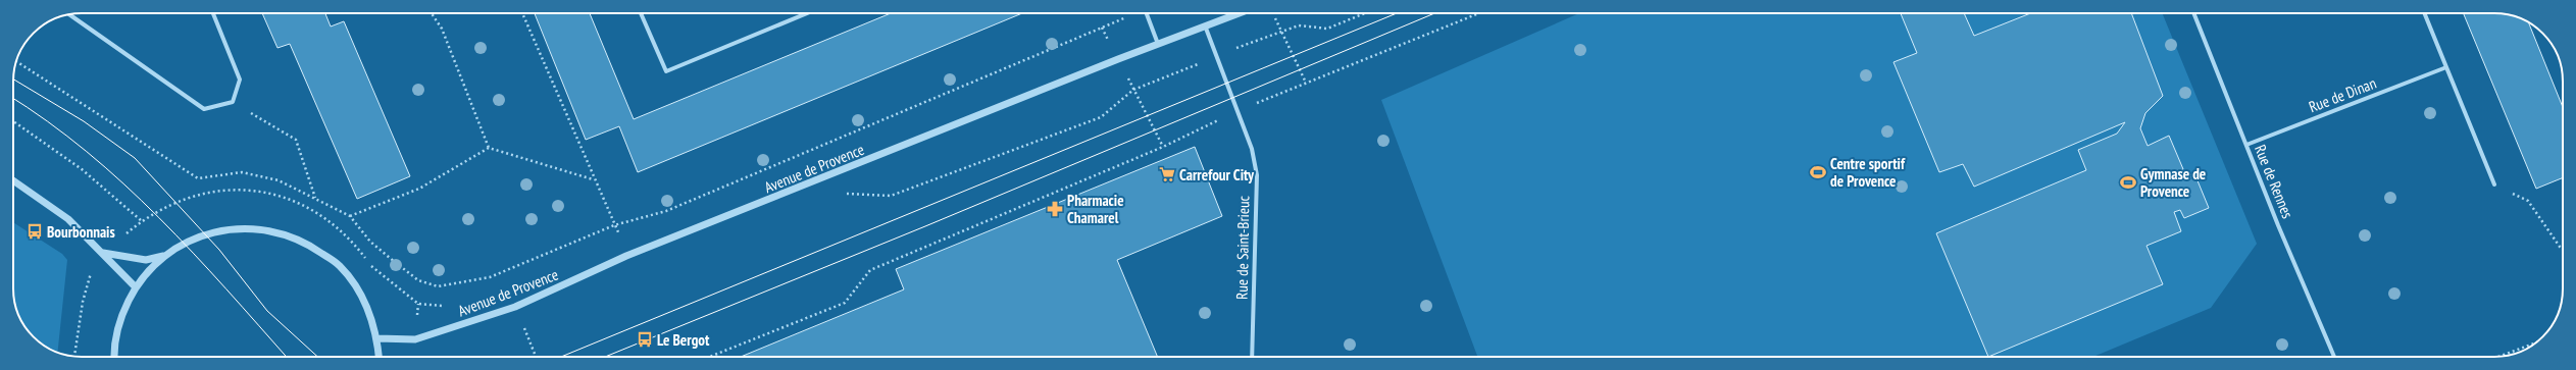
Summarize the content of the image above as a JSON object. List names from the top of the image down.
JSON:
{
  "streets": {
    "street": [
      "Rue de Dinan",
      "Avenue de Provence",
      "Rue de Rennes",
      "Rue de Saint-Brieuc"
    ]
  },
  "crossings": [
    ["Rue de Dinan", "Rue de Rennes"],
    ["Avenue de Provence", "Rue de Saint-Brieuc"]
  ],
  "places": {
    "sports": ["Centre sportif de Provence", "Gymnase de Provence"],
    "supermarket": ["Carrefour City"],
    "pharmacy": ["Pharmacie Chamarel"],
    "bus stop": ["Bourbonnais", "Le Bergot"]
  }
}
